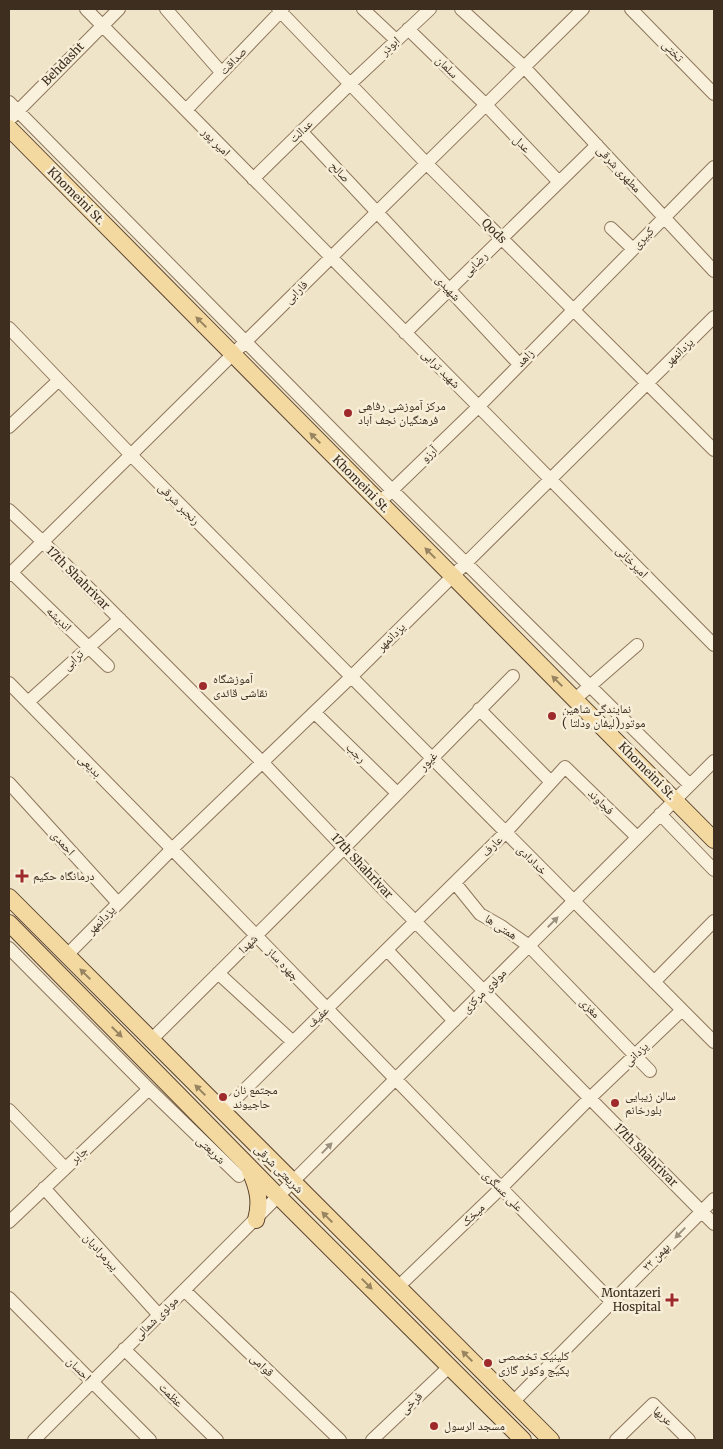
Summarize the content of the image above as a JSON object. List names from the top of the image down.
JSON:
{
  "streets": {
    "main road": ["Khomeini St.", "شریعتی شرقی"],
    "street": [
      "ابوذر",
      "تختی",
      "صداقت",
      "Behdasht",
      "سلمان",
      "عدالت",
      "امیر پور",
      "عدل",
      "مطهری شرقی",
      "صالح",
      "Qods",
      "کبیری",
      "رضایی",
      "شهیدی",
      "فارابی",
      "یزدانمهر",
      "زاهد",
      "شهید ترابی",
      "آرزو",
      "رنجبر شرقی",
      "امیرخانی",
      "17th Shahrivar",
      "اندیشه",
      "ترابی",
      "رجب",
      "غیور",
      "بدیعی",
      "فجاوند",
      "احمدی",
      "عارف",
      "خدادادی",
      "همتی ها",
      "شهدا",
      "چهره ساز",
      "مولوی مرکزی",
      "مغزی",
      "عفیف",
      "یزدانی",
      "شریعتی",
      "جابر",
      "علی عسگری",
      "میخک",
      "پیرمرادیان",
      "۲۲ بهمن",
      "مولوی شمالی",
      "قوامی",
      "احسان",
      "عظمت",
      "فرخی",
      "عربها"
    ]
  },
  "crossings": [
    ["ابوذر", "سلمان"],
    ["ابوذر", "عدالت"],
    ["ابوذر", "Qods"],
    ["صداقت", "امیر پور"],
    ["صداقت", "Qods"],
    ["Behdasht", "امیر پور"],
    ["سلمان", "عدل"],
    ["سلمان", "فارابی"],
    ["عدالت", "امیر پور"],
    ["عدالت", "صالح"],
    ["عدالت", "Qods"],
    ["امیر پور", "فارابی"],
    ["امیر پور", "شهید ترابی"],
    ["عدل", "فارابی"],
    ["مطهری شرقی", "کبیری"],
    ["مطهری شرقی", "فارابی"],
    ["صالح", "شهیدی"],
    ["صالح", "فارابی"],
    ["Khomeini St.", "فارابی"],
    ["Khomeini St.", "یزدانمهر"],
    ["Khomeini St.", "آرزو"],
    ["Khomeini St.", "مولوی مرکزی"],
    ["Qods", "کبیری"],
    ["Qods", "رضایی"],
    ["Qods", "فارابی"],
    ["Qods", "یزدانمهر"],
    ["Qods", "زاهد"],
    ["کبیری", "زاهد"],
    ["رضایی", "شهیدی"],
    ["رضایی", "شهید ترابی"],
    ["شهیدی", "فارابی"],
    ["شهیدی", "زاهد"],
    ["فارابی", "شهید ترابی"],
    ["فارابی", "رنجبر شرقی"],
    ["فارابی", "17th Shahrivar"],
    ["فارابی", "اندیشه"],
    ["یزدانمهر", "شهید ترابی"],
    ["یزدانمهر", "رنجبر شرقی"],
    ["یزدانمهر", "امیرخانی"],
    ["یزدانمهر", "17th Shahrivar"],
    ["یزدانمهر", "رجب"],
    ["یزدانمهر", "بدیعی"],
    ["یزدانمهر", "احمدی"],
    ["یزدانمهر", "خدادادی"],
    ["یزدانمهر", "چهره ساز"],
    ["یزدانمهر", "شریعتی شرقی"],
    ["زاهد", "شهید ترابی"],
    ["زاهد", "آرزو"],
    ["شهید ترابی", "آرزو"],
    ["شهید ترابی", "امیرخانی"],
    ["رنجبر شرقی", "خدادادی"],
    ["17th Shahrivar", "ترابی"],
    ["17th Shahrivar", "غیور"],
    ["17th Shahrivar", "عارف"],
    ["17th Shahrivar", "شهدا"],
    ["17th Shahrivar", "مولوی مرکزی"],
    ["17th Shahrivar", "عفیف"],
    ["17th Shahrivar", "یزدانی"],
    ["17th Shahrivar", "میخک"],
    ["17th Shahrivar", "۲۲ بهمن"],
    ["اندیشه", "ترابی"],
    ["ترابی", "بدیعی"],
    ["رجب", "غیور"],
    ["غیور", "خدادادی"],
    ["غیور", "شهدا"],
    ["بدیعی", "چهره ساز"],
    ["فجاوند", "عارف"],
    ["فجاوند", "مولوی مرکزی"],
    ["عارف", "خدادادی"],
    ["عارف", "همتی ها"],
    ["عارف", "عفیف"],
    ["خدادادی", "مولوی مرکزی"],
    ["خدادادی", "یزدانی"],
    ["همتی ها", "مولوی مرکزی"],
    ["همتی ها", "مغزی"],
    ["شهدا", "چهره ساز"],
    ["شهدا", "شریعتی شرقی"],
    ["چهره ساز", "مولوی مرکزی"],
    ["چهره ساز", "عفیف"],
    ["چهره ساز", "علی عسگری"],
    ["مولوی مرکزی", "مغزی"],
    ["مولوی مرکزی", "شریعتی شرقی"],
    ["مولوی مرکزی", "علی عسگری"],
    ["مولوی مرکزی", "مولوی شمالی"],
    ["مغزی", "یزدانی"],
    ["عفیف", "شریعتی شرقی"],
    ["یزدانی", "میخک"],
    ["شریعتی", "شریعتی شرقی"],
    ["جابر", "پیرمرادیان"],
    ["شریعتی شرقی", "میخک"],
    ["شریعتی شرقی", "۲۲ بهمن"],
    ["شریعتی شرقی", "مولوی شمالی"],
    ["شریعتی شرقی", "فرخی"],
    ["علی عسگری", "میخک"],
    ["علی عسگری", "۲۲ بهمن"],
    ["پیرمرادیان", "مولوی شمالی"],
    ["مولوی شمالی", "قوامی"],
    ["مولوی شمالی", "احسان"],
    ["مولوی شمالی", "عظمت"]
  ],
  "one_way": ["Khomeini St.", "۲۲ بهمن"],
  "places": {
    "other": [
      "مرکز آموزشی رفاهی فرهنگیان نجف آباد",
      "آموزشگاه نقاشی قائدی",
      "نمایندگی شاهین موتور(لیفان ودلتا )",
      "مجتمع نان حاجیوند",
      "سالن زیبایی بلورخانم",
      "کلینیک تخصصی پکیج وکولر گازی",
      "مسجد الرسول"
    ],
    "health": ["درمانگاه حکیم", "Montazeri Hospital"]
  }
}
